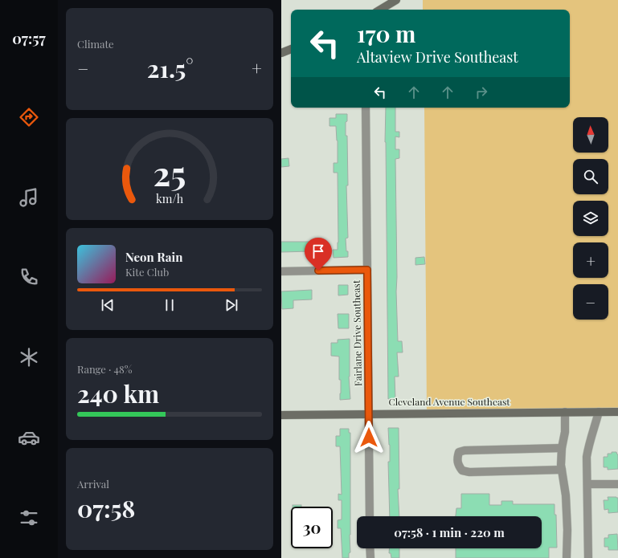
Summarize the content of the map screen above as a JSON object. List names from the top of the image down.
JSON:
{
  "streets": {
    "main road": ["Cleveland Avenue Southeast"],
    "street": ["Fairlane Drive Southeast"]
  },
  "crossings": [
    ["Fairlane Drive Southeast", "Cleveland Avenue Southeast"]
  ],
  "north": "top",
  "page": {
    "tabs": "07:57",
    "tile": [
      "Climate",
      ["Range · 48%", "240 km"],
      ["Arrival", "07:58"]
    ],
    "turn": ["170 m", "Altaview Drive Southeast"],
    "heat": ["−", "21.5°", "+"],
    "map_buttons": ["+", "−"],
    "song": ["Neon Rain", "Kite Club"],
    "limit": "30",
    "trip": "07:58 · 1 min · 220 m",
    "gauge": ["25", "km/h"]
  }
}
